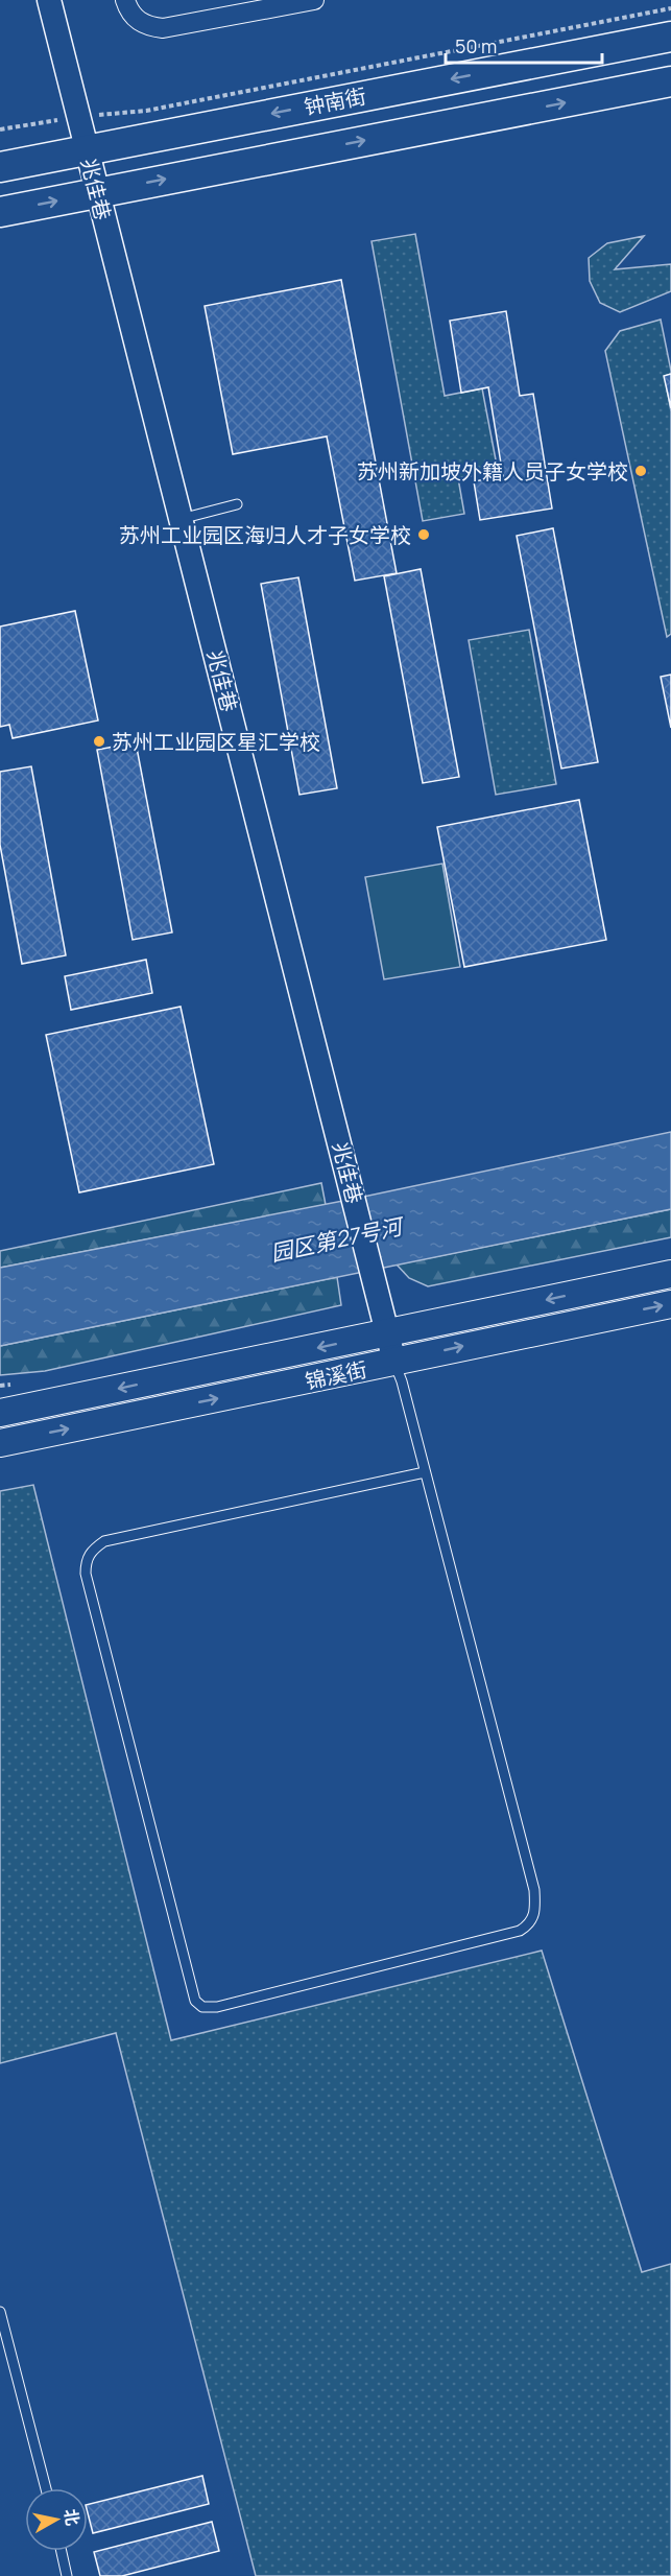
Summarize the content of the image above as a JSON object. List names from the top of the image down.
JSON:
{
  "streets": {
    "main road": ["钟南街", "锦溪街"],
    "street": ["兆佳巷"]
  },
  "crossings": [
    ["钟南街", "兆佳巷"],
    ["兆佳巷", "锦溪街"]
  ],
  "water": ["园区第27号河"],
  "places": ["苏州新加坡外籍人员子女学校", "苏州工业园区海归人才子女学校", "苏州工业园区星汇学校"],
  "scale_bar": "50 m",
  "north": "right"
}
